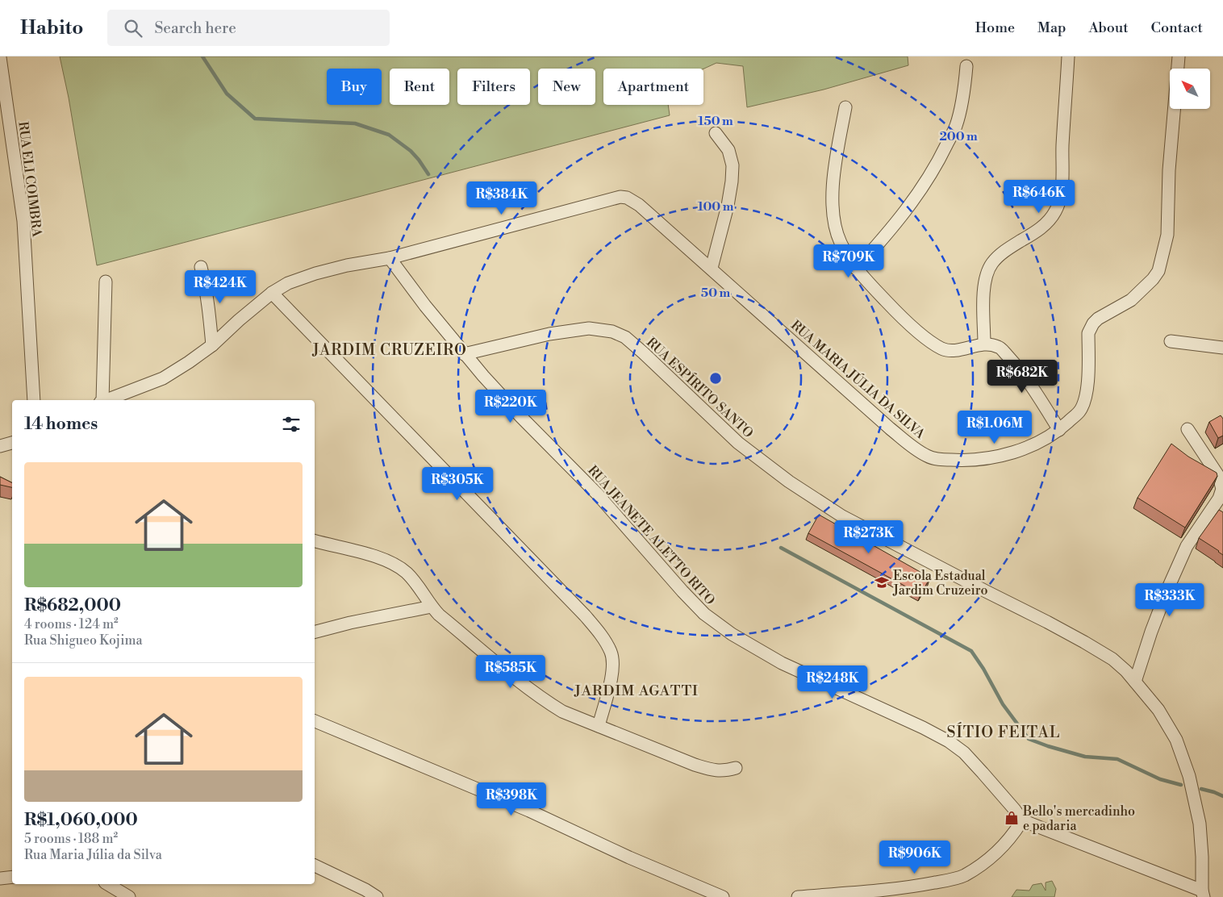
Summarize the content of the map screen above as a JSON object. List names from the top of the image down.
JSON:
{
  "streets": {
    "street": [
      "RUA ELI COIMBRA",
      "RUA MARIA JÚLIA DA SILVA",
      "RUA ESPÍRITO SANTO",
      "RUA JEANETE ALETTO RITO"
    ]
  },
  "crossings": [
    ["RUA MARIA JÚLIA DA SILVA", "RUA JEANETE ALETTO RITO"],
    ["RUA ESPÍRITO SANTO", "RUA JEANETE ALETTO RITO"]
  ],
  "districts": ["JARDIM CRUZEIRO", "JARDIM AGATTI", "SÍTIO FEITAL"],
  "places": {
    "school or university": ["Escola Estadual Jardim Cruzeiro"],
    "shop": ["Bello's mercadinho e padaria"]
  },
  "north": "top left",
  "page": {
    "header": "Habito",
    "search": "Search here",
    "nav": [
      "Home",
      "Map",
      "About",
      "Contact"
    ],
    "chip": [
      "Buy",
      "Rent",
      "Filters",
      "New",
      "Apartment"
    ],
    "price": [
      "R$646K",
      "R$384K",
      "R$709K",
      "R$424K",
      "R$682K",
      "R$220K",
      "R$1.06M",
      "R$305K",
      "R$273K",
      "R$333K",
      "R$585K",
      "R$248K",
      "R$398K",
      "R$906K"
    ],
    "heading": "14 homes",
    "list": [
      {
        "name": "R$682,000",
        "note": "4 rooms · 124 m² · Rua Shigueo Kojima"
      },
      {
        "name": "R$1,060,000",
        "note": "5 rooms · 188 m² · Rua Maria Júlia da Silva"
      }
    ]
  },
  "rings": [
    "150 m",
    "200 m",
    "100 m",
    "50 m"
  ]
}
